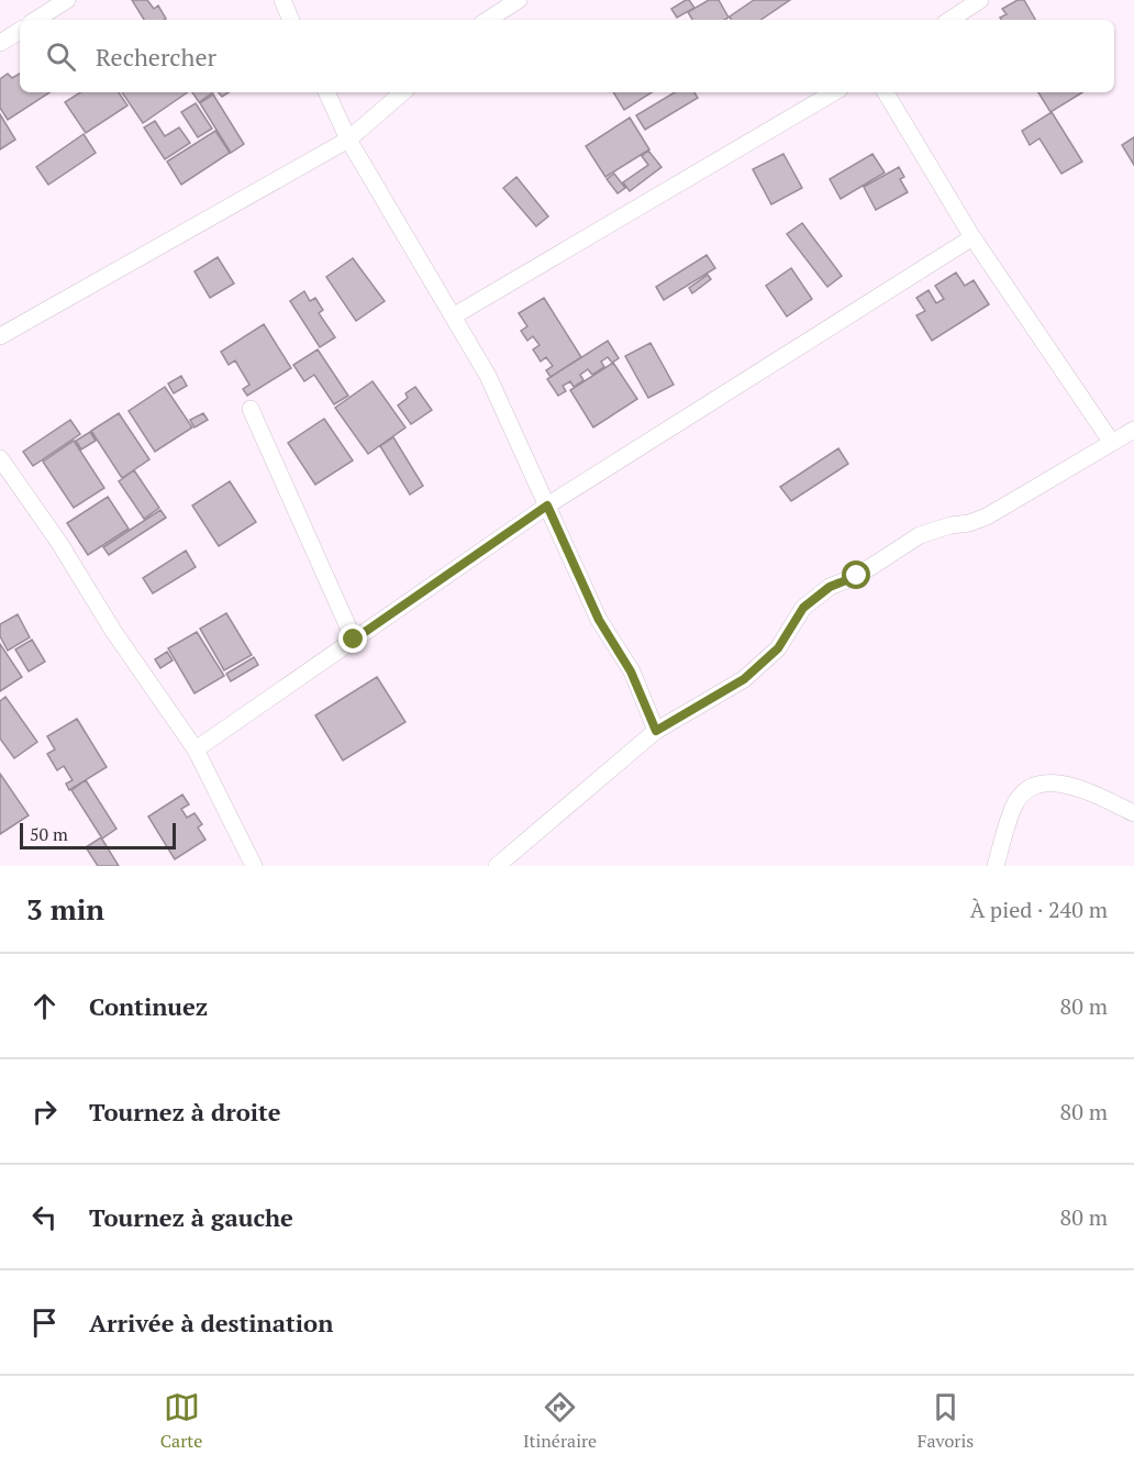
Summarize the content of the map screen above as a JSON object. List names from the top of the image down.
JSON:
{
  "scale_bar": "50 m",
  "page": {
    "search": "Rechercher",
    "scale": "50 m",
    "heading": ["3 min", "À pied · 240 m"],
    "list": [
      ["Continuez", "80 m"],
      ["Tournez à droite", "80 m"],
      ["Tournez à gauche", "80 m"],
      "Arrivée à destination"
    ],
    "nav": ["Carte", "Itinéraire", "Favoris"]
  }
}
